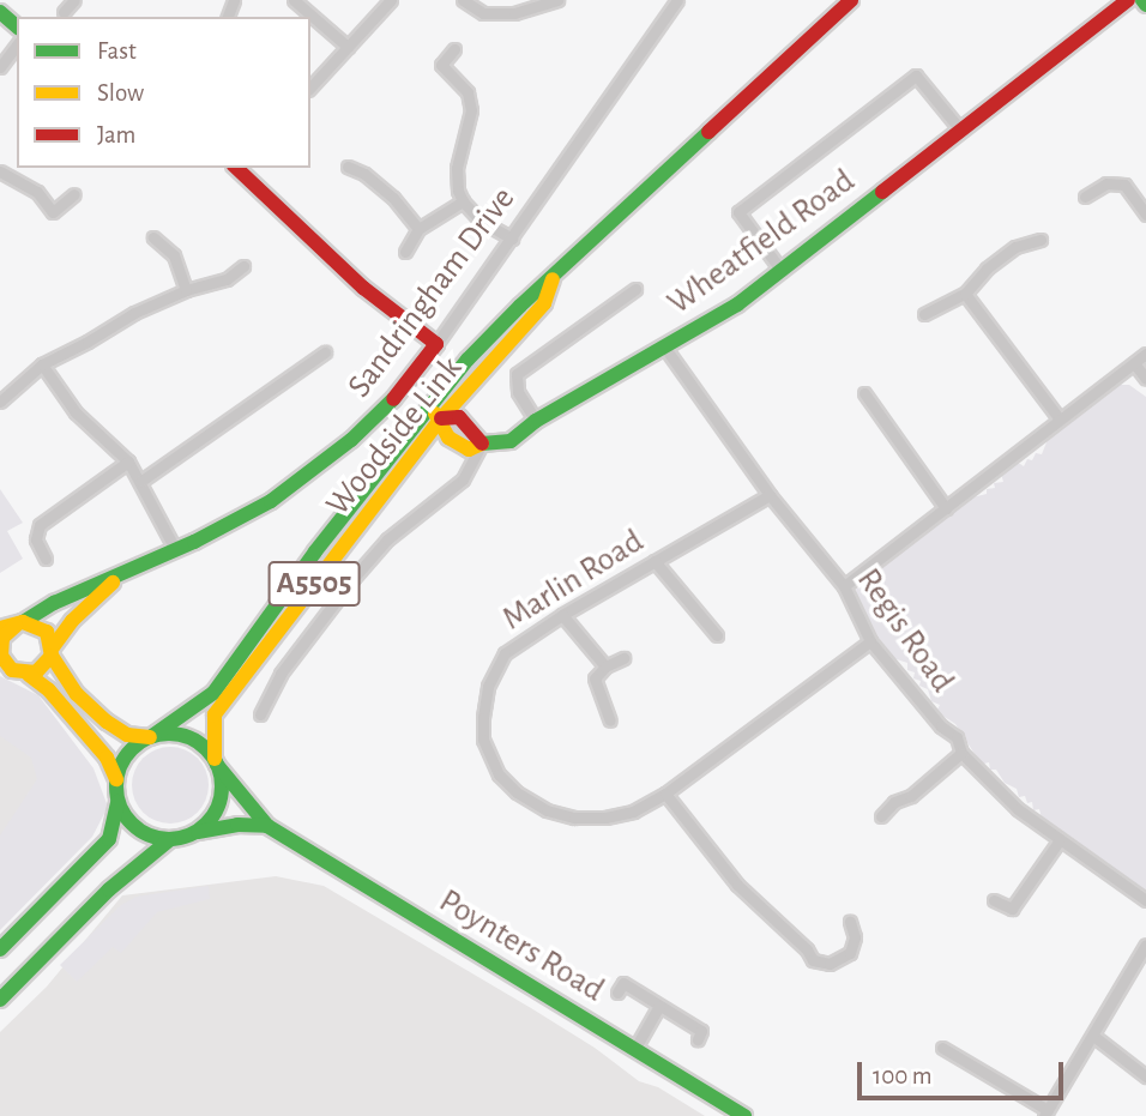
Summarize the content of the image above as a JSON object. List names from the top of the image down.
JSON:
{
  "streets": {
    "street": [
      "Wheatfield Road",
      "Sandringham Drive",
      "Woodside Link",
      "Marlin Road",
      "A5505",
      "Regis Road",
      "Poynters Road"
    ]
  },
  "crossings": [
    ["Wheatfield Road", "Regis Road"],
    ["Woodside Link", "Poynters Road"],
    ["Marlin Road", "Regis Road"]
  ],
  "legend": ["Fast", "Slow", "Jam"],
  "scale_bar": "100 m"
}
